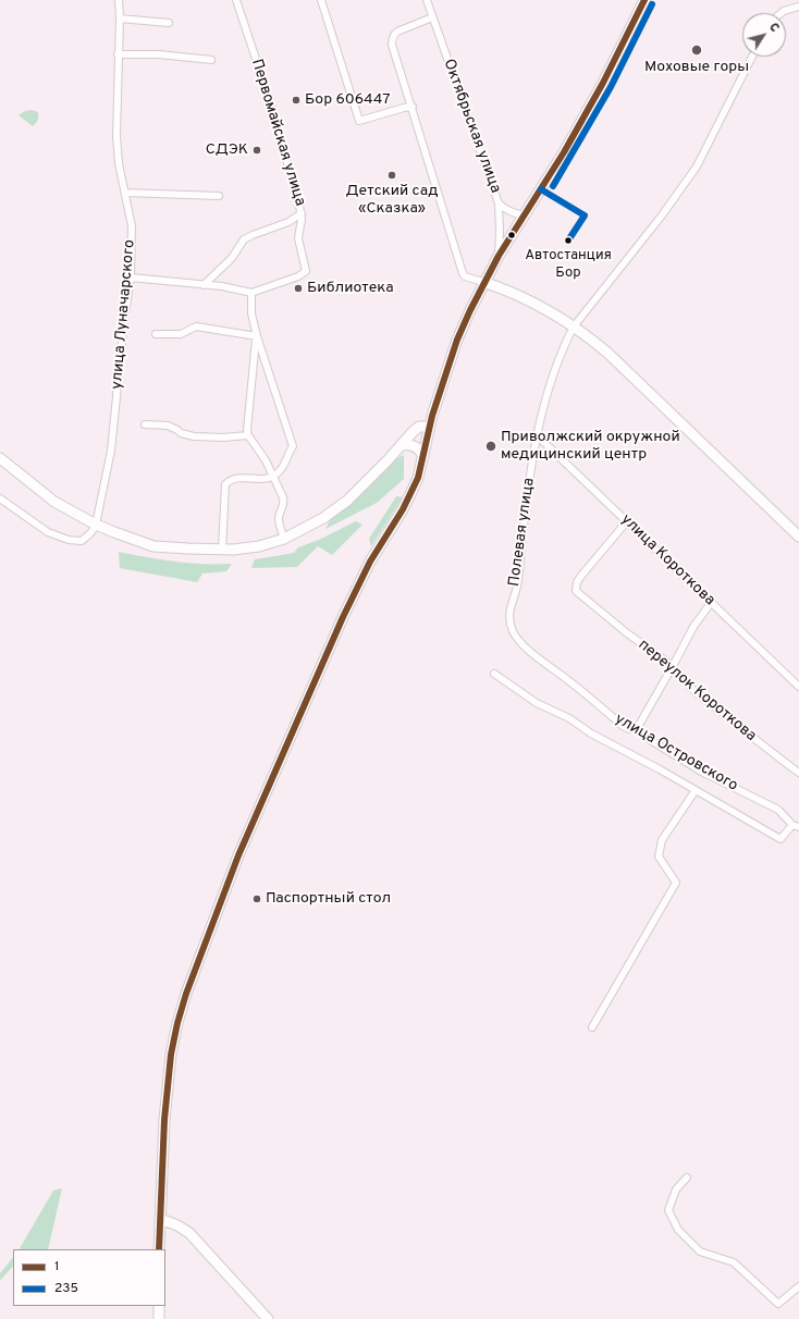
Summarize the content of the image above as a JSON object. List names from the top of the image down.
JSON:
{
  "streets": {
    "street": [
      "Октябрьская улица",
      "Первомайская улица",
      "улица Луначарского",
      "Полевая улица",
      "улица Короткова",
      "переулок Короткова",
      "улица Островского"
    ]
  },
  "crossings": [
    ["Полевая улица", "улица Короткова"],
    ["Полевая улица", "улица Островского"],
    ["улица Короткова", "переулок Короткова"]
  ],
  "places": [
    "Моховые горы",
    "Бор 606447",
    "СДЭК",
    "Детский сад «Сказка»",
    "Автостанция Бор",
    "Библиотека",
    "Приволжский окружной медицинский центр",
    "Паспортный стол"
  ],
  "lines": ["transit line 1", "transit line 235"],
  "legend": ["1", "235"],
  "north": "top right"
}
